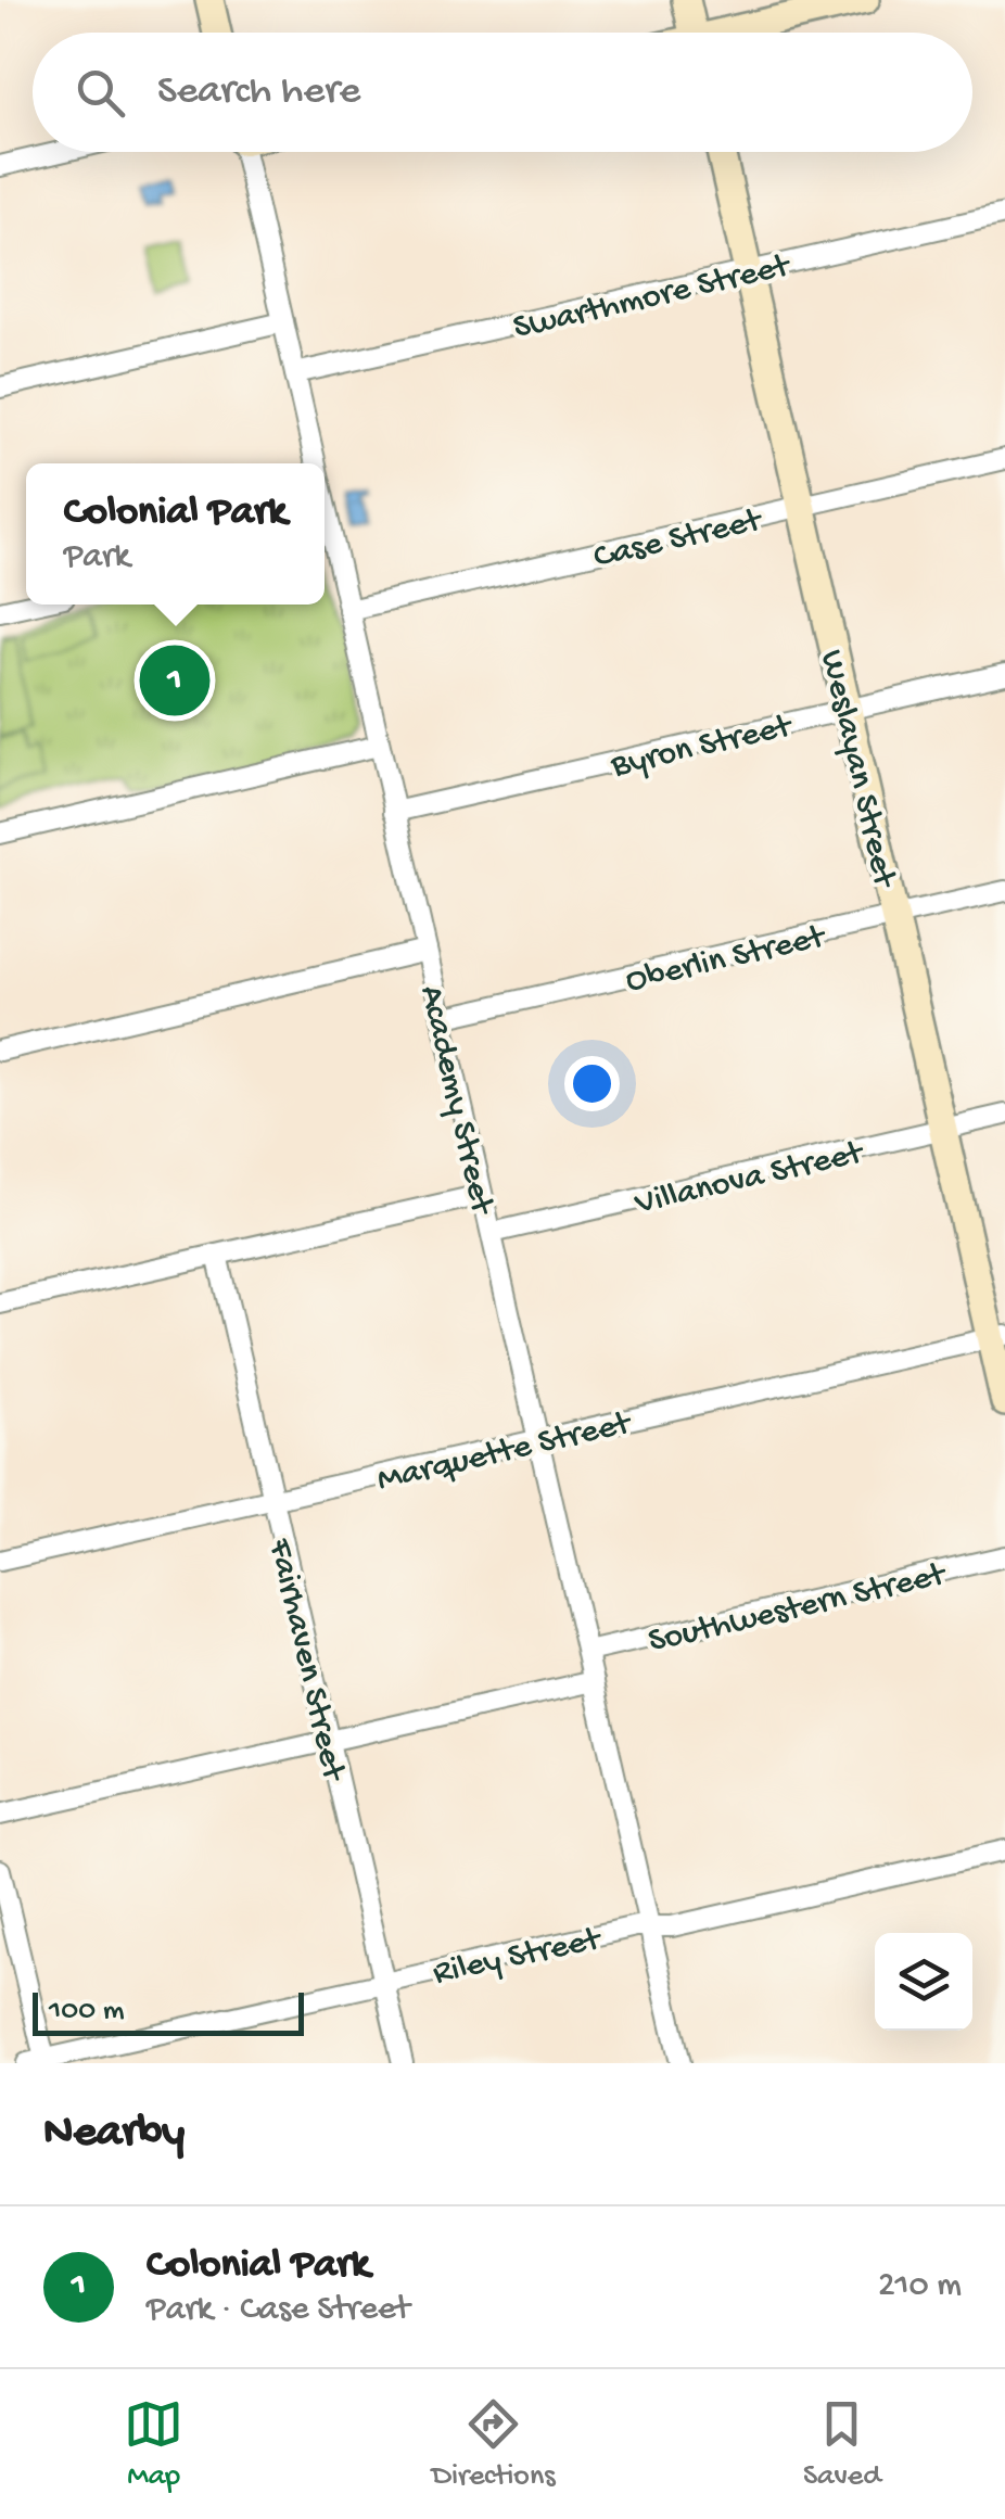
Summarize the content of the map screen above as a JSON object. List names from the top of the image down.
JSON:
{
  "streets": {
    "main road": ["Weslayan Street"],
    "street": [
      "Swarthmore Street",
      "Case Street",
      "Byron Street",
      "Oberlin Street",
      "Academy Street",
      "Villanova Street",
      "Marquette Street",
      "Southwestern Street",
      "Fairhaven Street",
      "Riley Street"
    ]
  },
  "crossings": [
    ["Swarthmore Street", "Weslayan Street"],
    ["Swarthmore Street", "Academy Street"],
    ["Case Street", "Weslayan Street"],
    ["Case Street", "Academy Street"],
    ["Byron Street", "Weslayan Street"],
    ["Byron Street", "Academy Street"],
    ["Weslayan Street", "Oberlin Street"],
    ["Weslayan Street", "Villanova Street"],
    ["Weslayan Street", "Marquette Street"],
    ["Oberlin Street", "Academy Street"],
    ["Academy Street", "Villanova Street"],
    ["Academy Street", "Marquette Street"],
    ["Academy Street", "Southwestern Street"],
    ["Academy Street", "Riley Street"],
    ["Marquette Street", "Fairhaven Street"],
    ["Fairhaven Street", "Riley Street"]
  ],
  "scale_bar": "100 m",
  "page": {
    "search": "Search here",
    "popup": ["Colonial Park", "Park"],
    "pins": "1",
    "scale": "100 m",
    "heading": "Nearby",
    "list": [
      {
        "mark": "1",
        "name": "Colonial Park",
        "note": "Park · Case Street",
        "value": "210 m"
      }
    ],
    "nav": ["Map", "Directions", "Saved"]
  }
}
